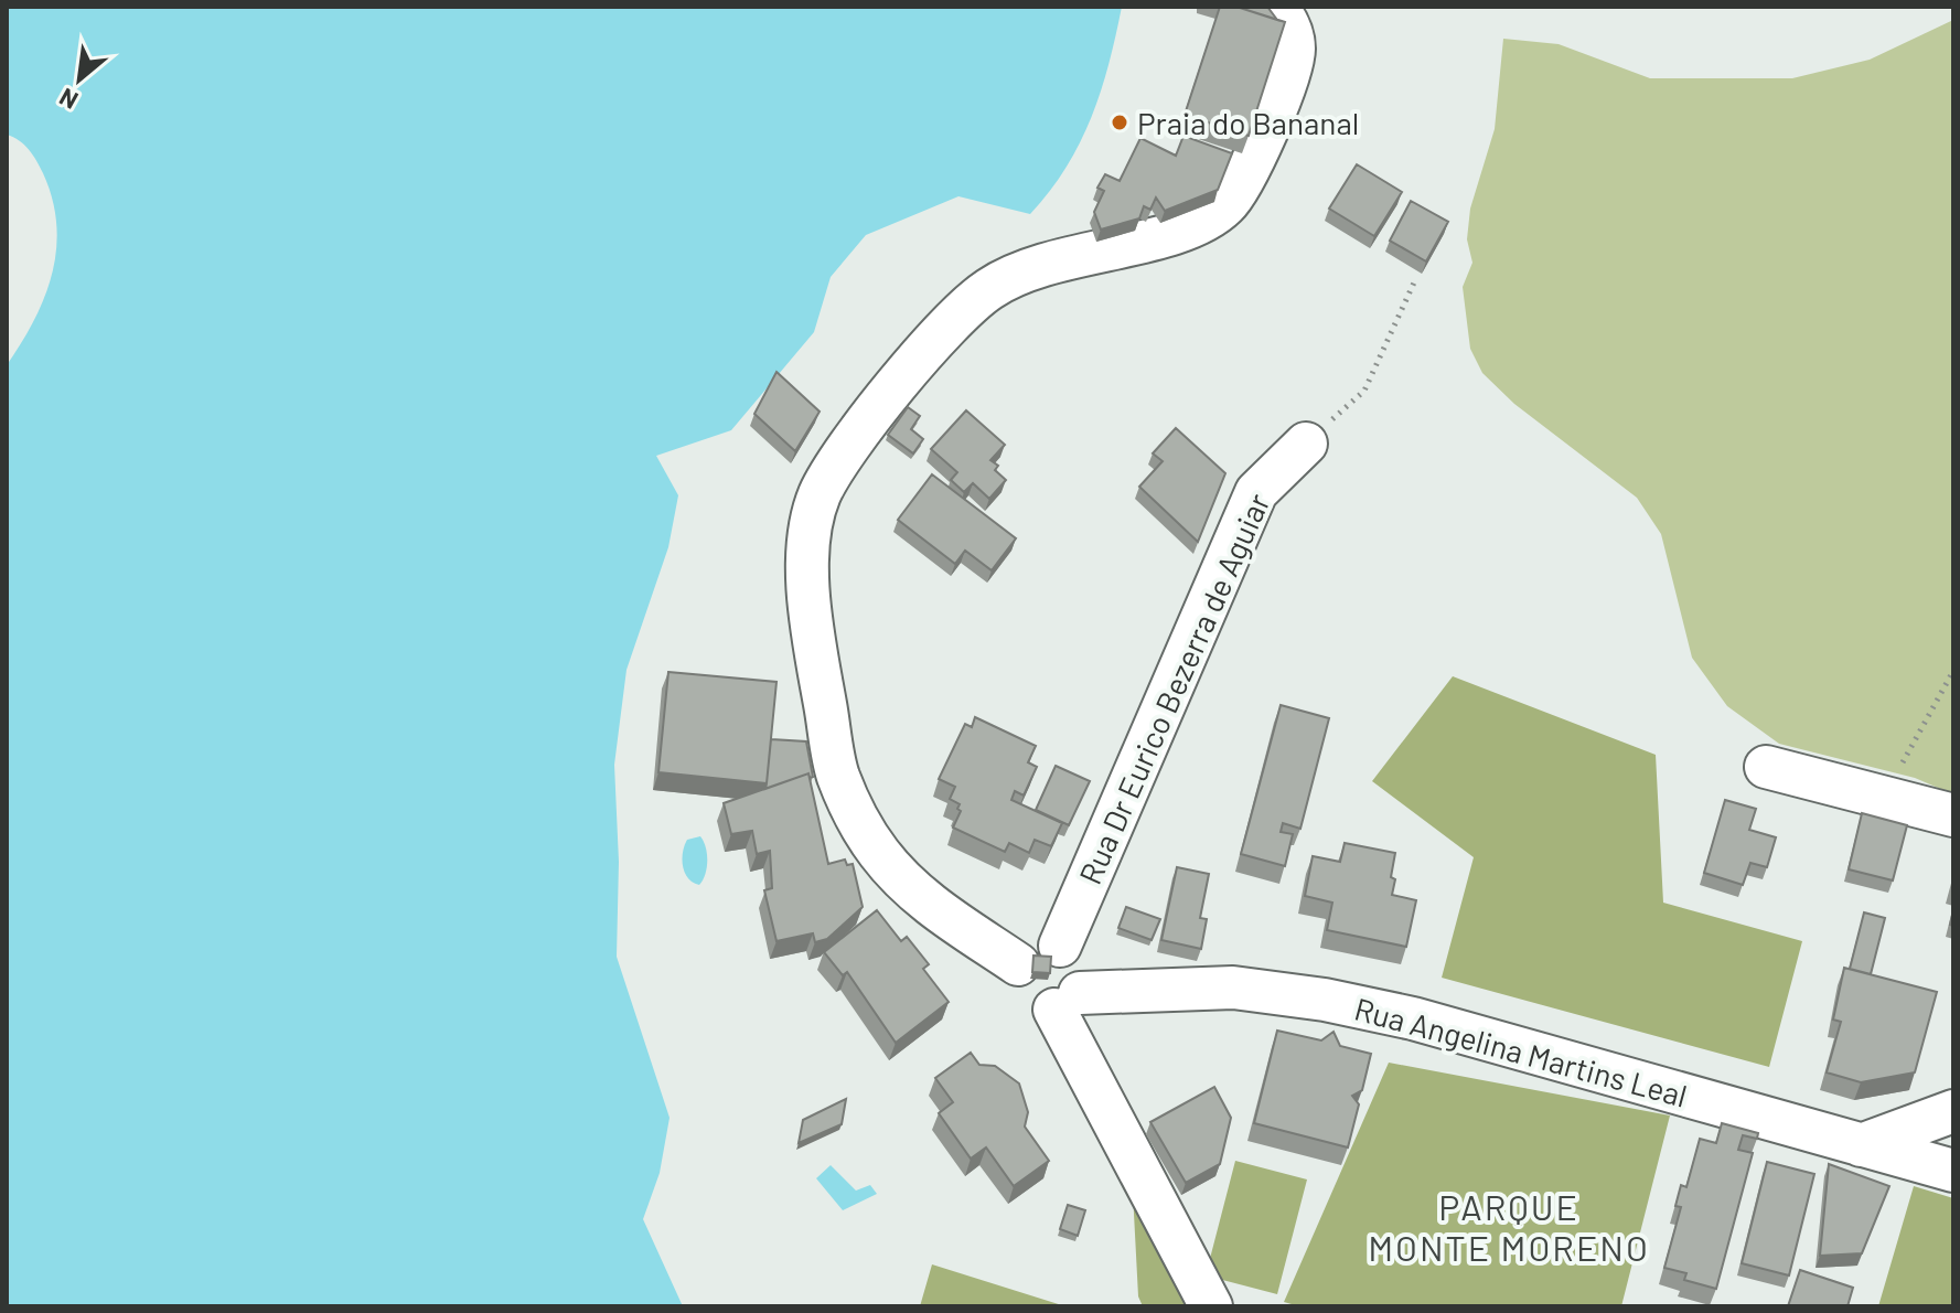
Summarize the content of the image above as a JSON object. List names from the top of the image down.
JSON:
{
  "streets": {
    "street": ["Rua Dr Eurico Bezerra de Aguiar", "Rua Angelina Martins Leal"]
  },
  "crossings": [
    ["Rua Dr Eurico Bezerra de Aguiar", "Rua Angelina Martins Leal"]
  ],
  "districts": ["PARQUE MONTE MORENO"],
  "places": ["Praia do Bananal"],
  "north": "bottom left"
}
